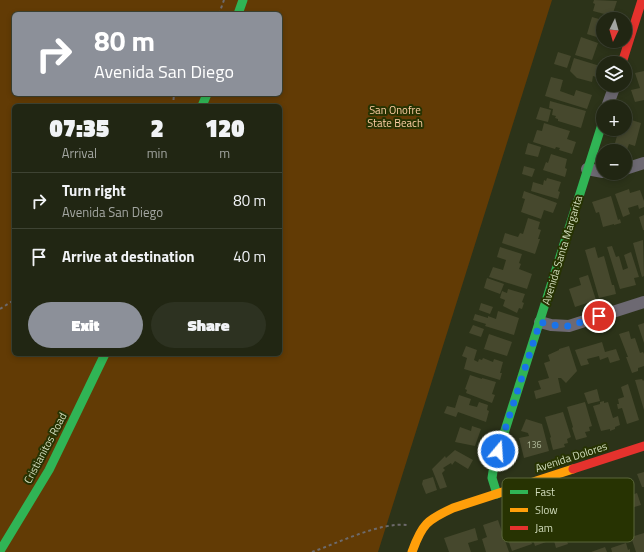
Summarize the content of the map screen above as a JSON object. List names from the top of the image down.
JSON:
{
  "streets": {
    "street": ["Avenida Santa Margarita", "Cristianitos Road", "Avenida Dolores"]
  },
  "crossings": [
    ["Avenida Santa Margarita", "Avenida Dolores"]
  ],
  "parks": ["San Onofre State Beach"],
  "house_numbers": ["136"],
  "legend": ["Fast", "Slow", "Jam"],
  "north": "bottom",
  "page": {
    "map_buttons": ["+", "−"],
    "turn": ["80 m", "Avenida San Diego"],
    "eta": [
      "07:35",
      "Arrival",
      "2",
      "min",
      "120",
      "m"
    ],
    "list": [
      {
        "name": "Turn right",
        "note": "Avenida San Diego",
        "value": "80 m"
      },
      {
        "name": "Arrive at destination",
        "value": "40 m"
      }
    ],
    "buttons": ["Exit", "Share"]
  }
}
